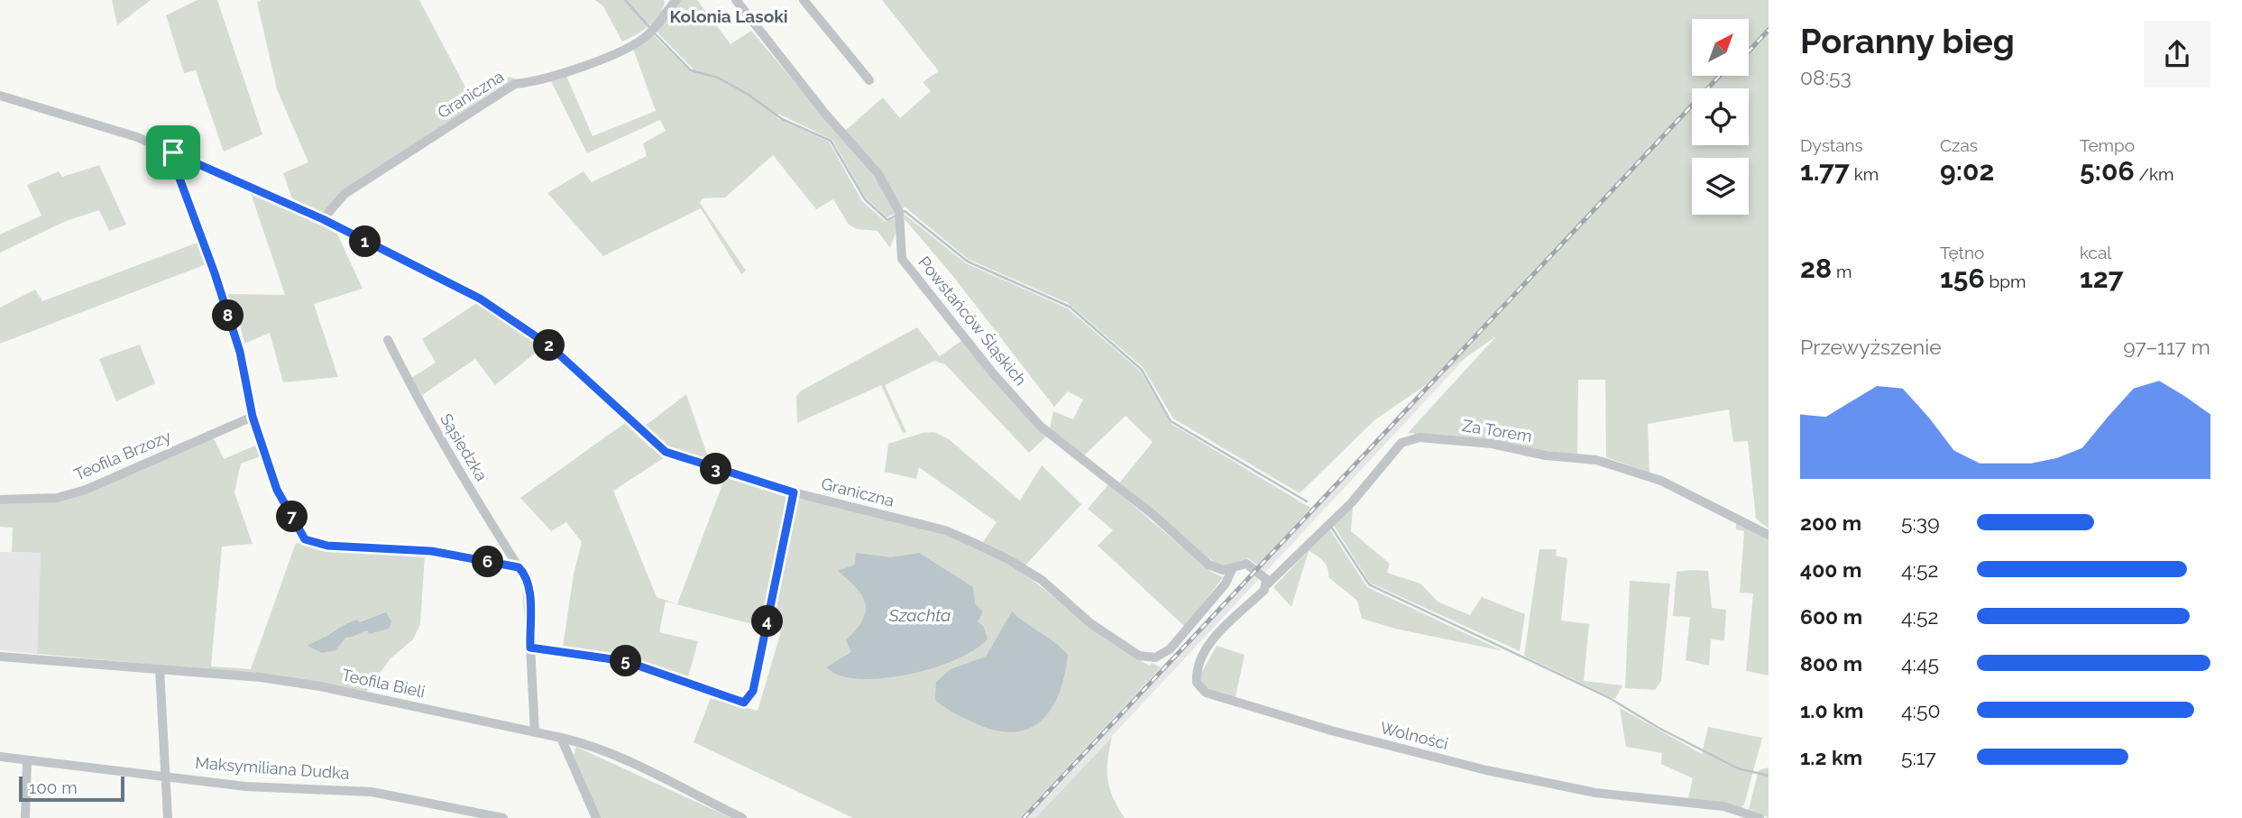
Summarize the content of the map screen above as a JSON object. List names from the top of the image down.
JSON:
{
  "streets": {
    "street": [
      "Graniczna",
      "Powstańców Śląskich",
      "Za Torem",
      "Sąsiedzka",
      "Teofila Brzozy",
      "Teofila Bieli",
      "Wolności",
      "Maksymiliana Dudka"
    ]
  },
  "crossings": [
    ["Graniczna", "Powstańców Śląskich"],
    ["Powstańców Śląskich", "Za Torem"],
    ["Powstańców Śląskich", "Wolności"],
    ["Za Torem", "Wolności"],
    ["Sąsiedzka", "Teofila Bieli"]
  ],
  "districts": ["Kolonia Lasoki"],
  "water": ["Szachta"],
  "scale_bar": "100 m",
  "north": "top right",
  "page": {
    "heading": ["Poranny bieg", "08:53"],
    "stats": [
      ["Dystans", "1.77 km"],
      ["Czas", "9:02"],
      ["Tempo", "5:06 /km"],
      ["28 m"],
      ["Tętno", "156 bpm"],
      ["kcal", "127"]
    ],
    "pins": [
      "1",
      "8",
      "2",
      "3",
      "7",
      "6",
      "4",
      "5"
    ],
    "chart": ["Przewyższenie", "97–117 m"],
    "list": [
      {
        "name": "200 m",
        "note": "5:39"
      },
      {
        "name": "400 m",
        "note": "4:52"
      },
      {
        "name": "600 m",
        "note": "4:52"
      },
      {
        "name": "800 m",
        "note": "4:45"
      },
      {
        "name": "1.0 km",
        "note": "4:50"
      },
      {
        "name": "1.2 km",
        "note": "5:17"
      }
    ],
    "scale": "100 m"
  }
}
